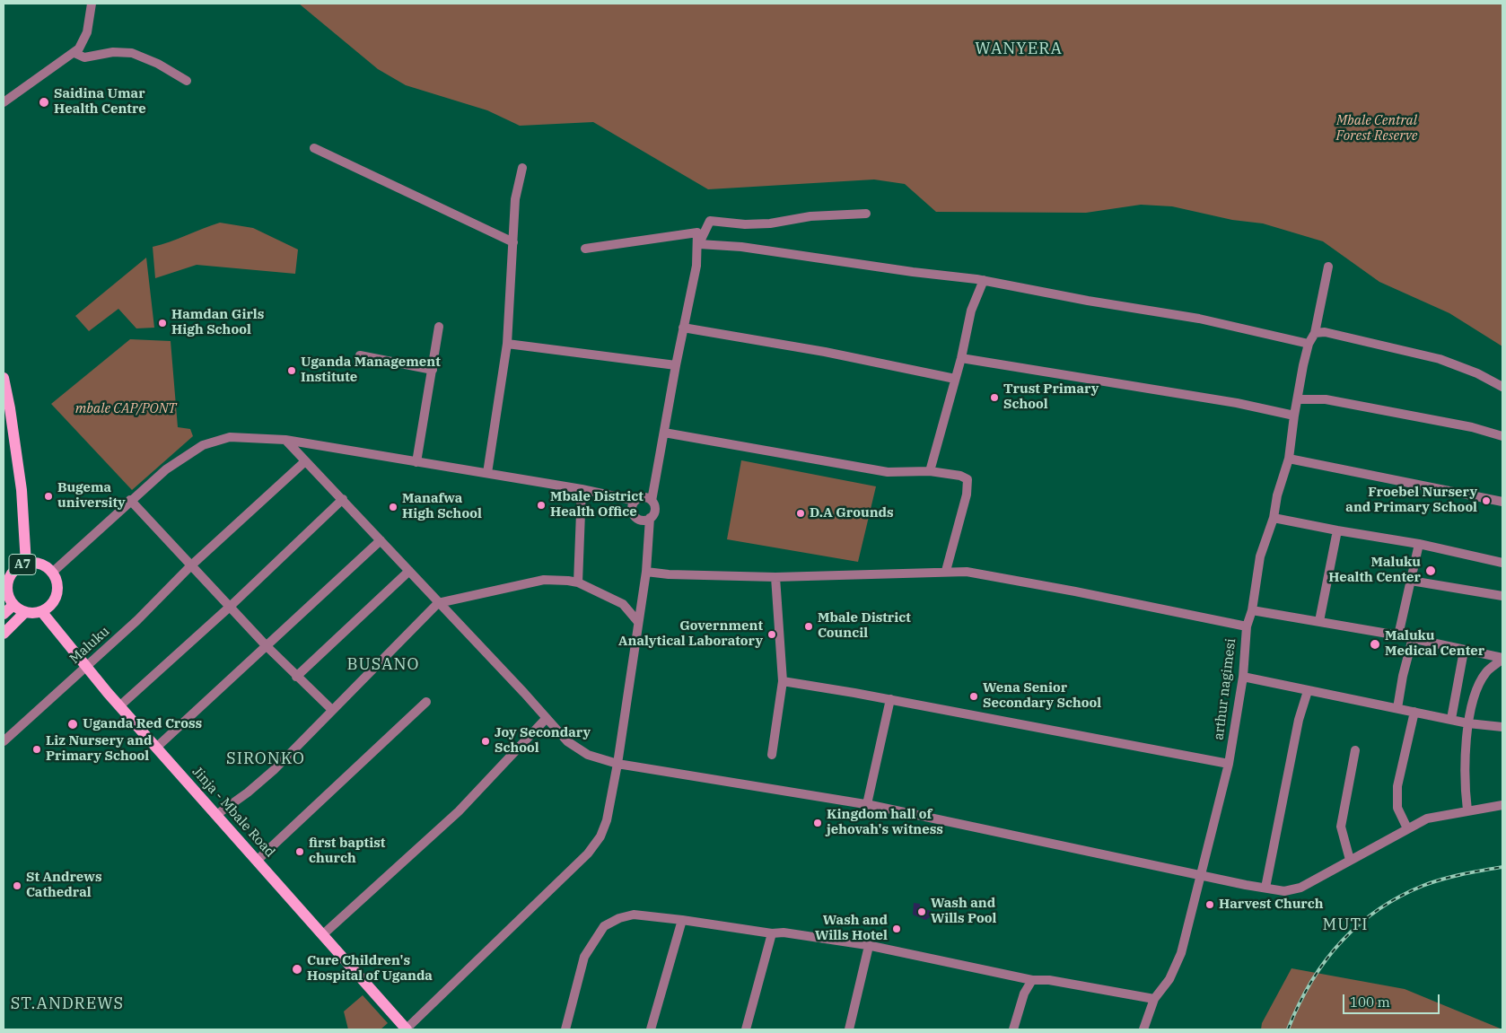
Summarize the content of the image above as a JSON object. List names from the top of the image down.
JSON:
{
  "streets": {
    "main road": ["A7", "Jinja - Mbale Road"],
    "street": ["Maluku", "arthur nagimesi"]
  },
  "crossings": [
    ["A7", "Jinja - Mbale Road"],
    ["Maluku", "Jinja - Mbale Road"]
  ],
  "districts": [
    "WANYERA",
    "BUSANO",
    "SIRONKO",
    "MUTI",
    "ST.ANDREWS"
  ],
  "parks": ["Mbale Central Forest Reserve", "mbale CAP/PONT"],
  "places": [
    "Saidina Umar Health Centre",
    "Hamdan Girls High School",
    "Uganda Management Institute",
    "Trust Primary School",
    "Bugema university",
    "Froebel Nursery and Primary School",
    "Mbale District Health Office",
    "Manafwa High School",
    "D.A Grounds",
    "Maluku Health Center",
    "Mbale District Council",
    "Government Analytical Laboratory",
    "Maluku Medical Center",
    "Wena Senior Secondary School",
    "Uganda Red Cross",
    "Joy Secondary School",
    "Liz Nursery and Primary School",
    "Kingdom hall of jehovah's witness",
    "first baptist church",
    "St Andrews Cathedral",
    "Harvest Church",
    "Wash and Wills Pool",
    "Wash and Wills Hotel",
    "Cure Children's Hospital of Uganda"
  ],
  "scale_bar": "100 m"
}
